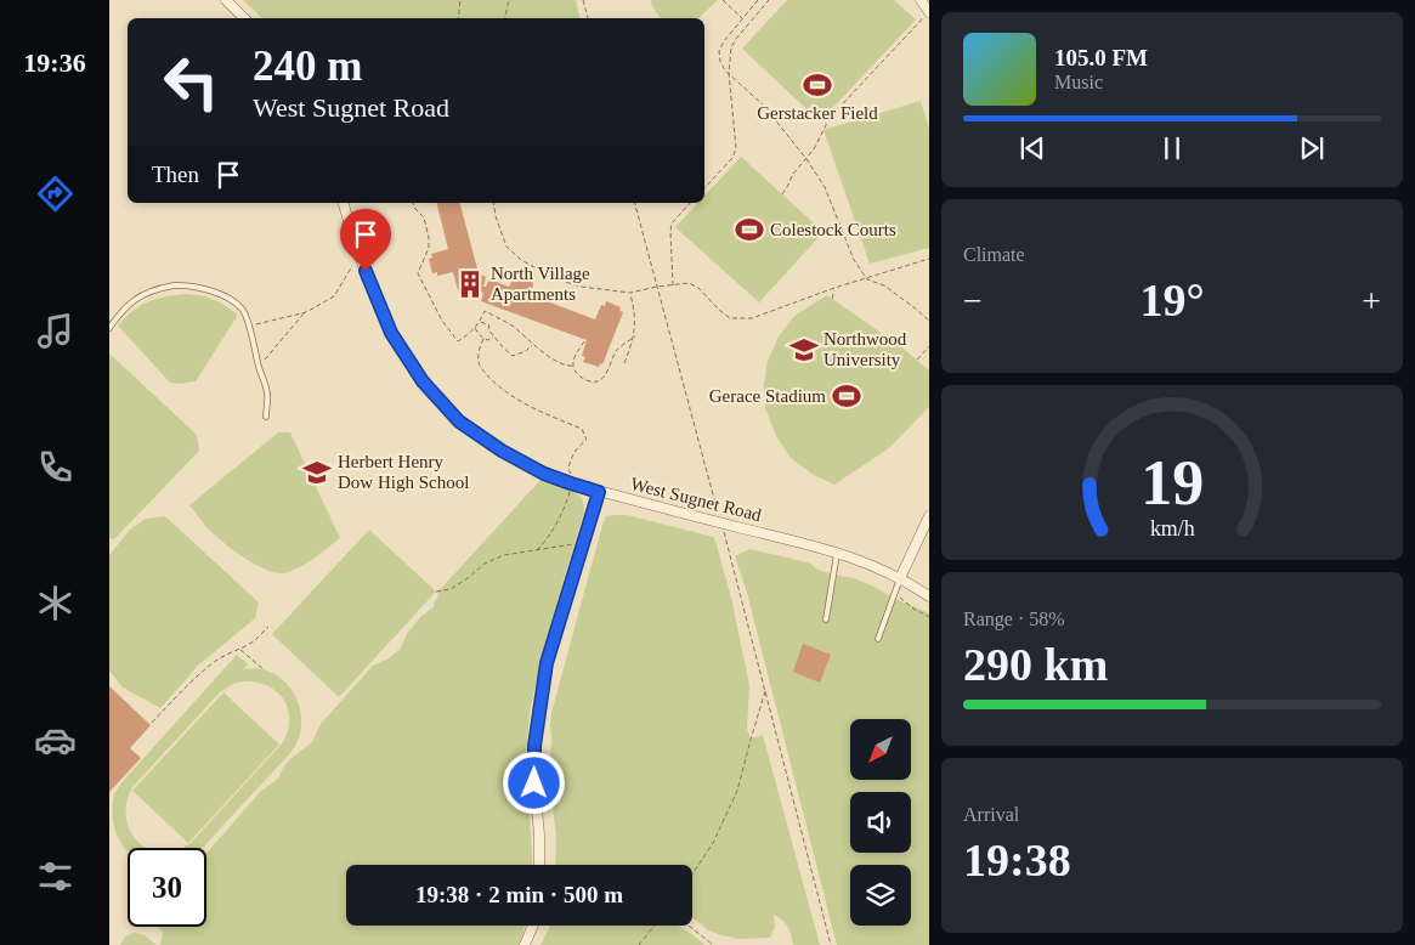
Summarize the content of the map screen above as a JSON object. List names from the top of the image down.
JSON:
{
  "streets": {
    "street": ["West Sugnet Road"]
  },
  "places": {
    "sports": ["Gerstacker Field", "Colestock Courts", "Gerace Stadium"],
    "building": ["North Village Apartments"],
    "school or university": ["Northwood University", "Herbert Henry Dow High School"]
  },
  "north": "bottom left",
  "page": {
    "tabs": "19:36",
    "turn": ["240 m", "West Sugnet Road"],
    "song": ["105.0 FM", "Music"],
    "then": "Then",
    "tile": [
      "Climate",
      ["Range · 58%", "290 km"],
      ["Arrival", "19:38"]
    ],
    "heat": ["−", "19°", "+"],
    "limit": "30",
    "trip": "19:38 · 2 min · 500 m",
    "gauge": ["19", "km/h"]
  }
}
